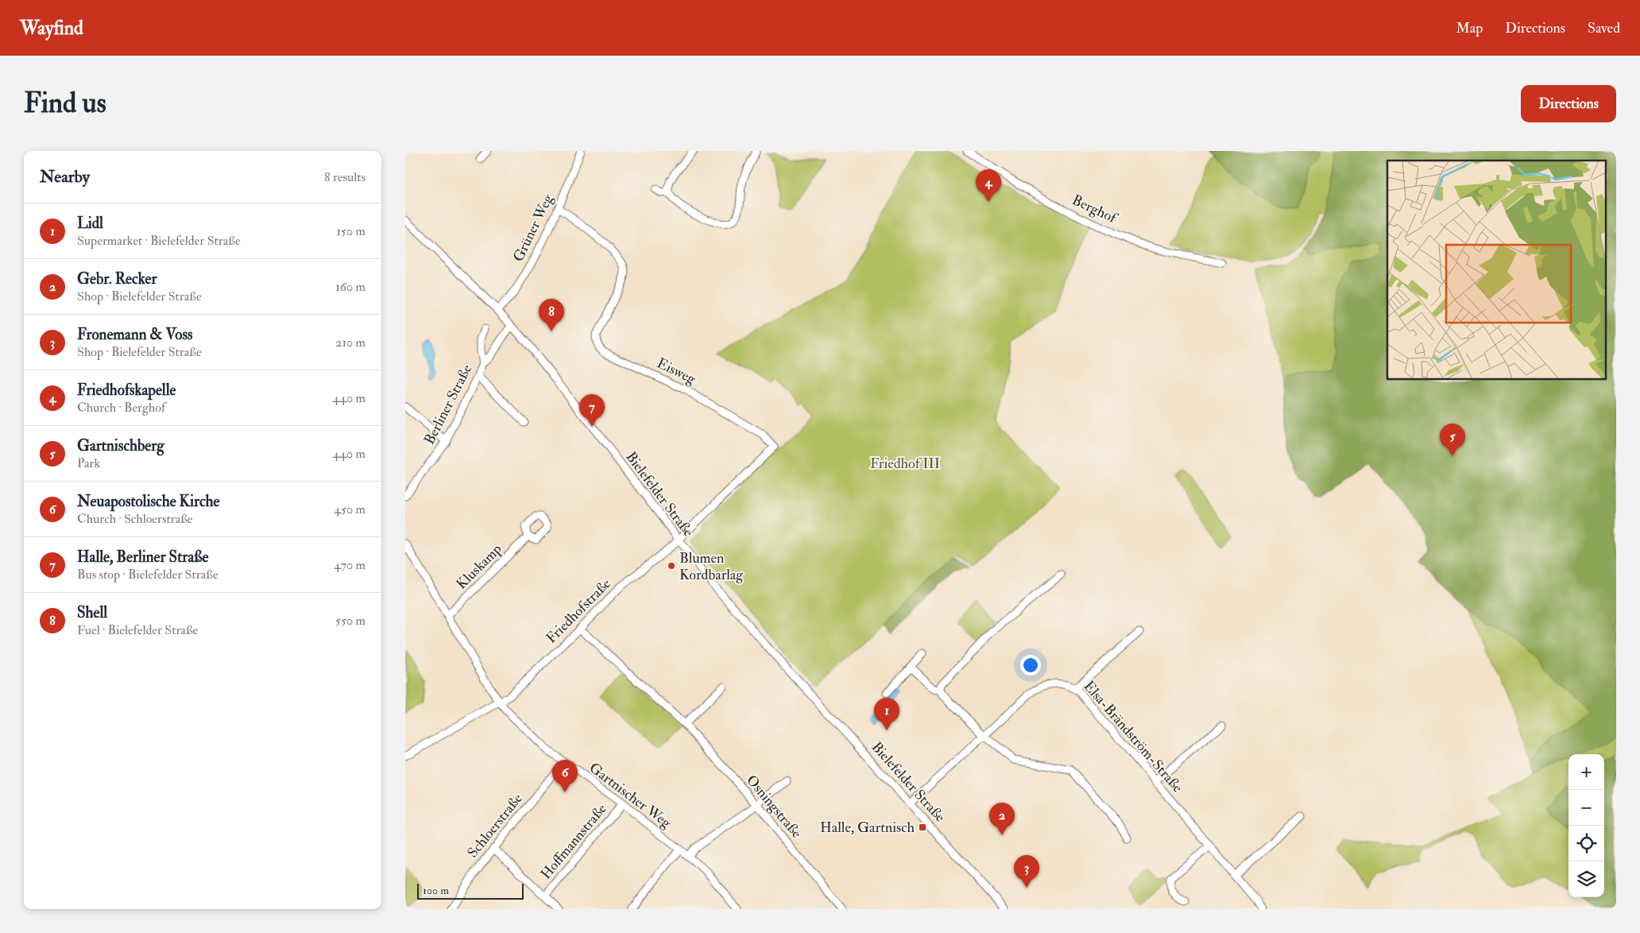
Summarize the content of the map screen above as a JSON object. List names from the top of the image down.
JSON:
{
  "streets": {
    "street": [
      "Berghof",
      "Grüner Weg",
      "Eisweg",
      "Berliner Straße",
      "Bielefelder Straße",
      "Kluskamp",
      "Friedhofstraße",
      "Elsa-Brändström-Straße",
      "Gartnischer Weg",
      "Osningstraße",
      "Schloerstraße",
      "Hoffmannstraße"
    ]
  },
  "crossings": [
    ["Grüner Weg", "Eisweg"],
    ["Grüner Weg", "Bielefelder Straße"],
    ["Eisweg", "Bielefelder Straße"],
    ["Eisweg", "Friedhofstraße"],
    ["Berliner Straße", "Bielefelder Straße"],
    ["Bielefelder Straße", "Friedhofstraße"],
    ["Bielefelder Straße", "Elsa-Brändström-Straße"],
    ["Kluskamp", "Gartnischer Weg"],
    ["Friedhofstraße", "Gartnischer Weg"],
    ["Friedhofstraße", "Osningstraße"],
    ["Gartnischer Weg", "Schloerstraße"],
    ["Gartnischer Weg", "Hoffmannstraße"]
  ],
  "parks": ["Friedhof III"],
  "places": {
    "other": ["Blumen Kordbarlag"],
    "transit": ["Halle, Gartnisch"]
  },
  "scale_bar": "100 m",
  "page": {
    "header": "Wayfind",
    "nav": ["Map", "Directions", "Saved"],
    "buttons": "Directions",
    "title": "Find us",
    "heading": ["Nearby", "8 results"],
    "pins": [
      "4",
      "8",
      "7",
      "5",
      "1",
      "6",
      "2",
      "3"
    ],
    "list": [
      {
        "mark": "1",
        "name": "Lidl",
        "note": "Supermarket · Bielefelder Straße",
        "value": "150 m"
      },
      {
        "mark": "2",
        "name": "Gebr. Recker",
        "note": "Shop · Bielefelder Straße",
        "value": "160 m"
      },
      {
        "mark": "3",
        "name": "Fronemann & Voss",
        "note": "Shop · Bielefelder Straße",
        "value": "210 m"
      },
      {
        "mark": "4",
        "name": "Friedhofskapelle",
        "note": "Church · Berghof",
        "value": "440 m"
      },
      {
        "mark": "5",
        "name": "Gartnischberg",
        "note": "Park",
        "value": "440 m"
      },
      {
        "mark": "6",
        "name": "Neuapostolische Kirche",
        "note": "Church · Schloerstraße",
        "value": "450 m"
      },
      {
        "mark": "7",
        "name": "Halle, Berliner Straße",
        "note": "Bus stop · Bielefelder Straße",
        "value": "470 m"
      },
      {
        "mark": "8",
        "name": "Shell",
        "note": "Fuel · Bielefelder Straße",
        "value": "550 m"
      }
    ],
    "map_buttons": ["+", "−"],
    "scale": "100 m"
  }
}
